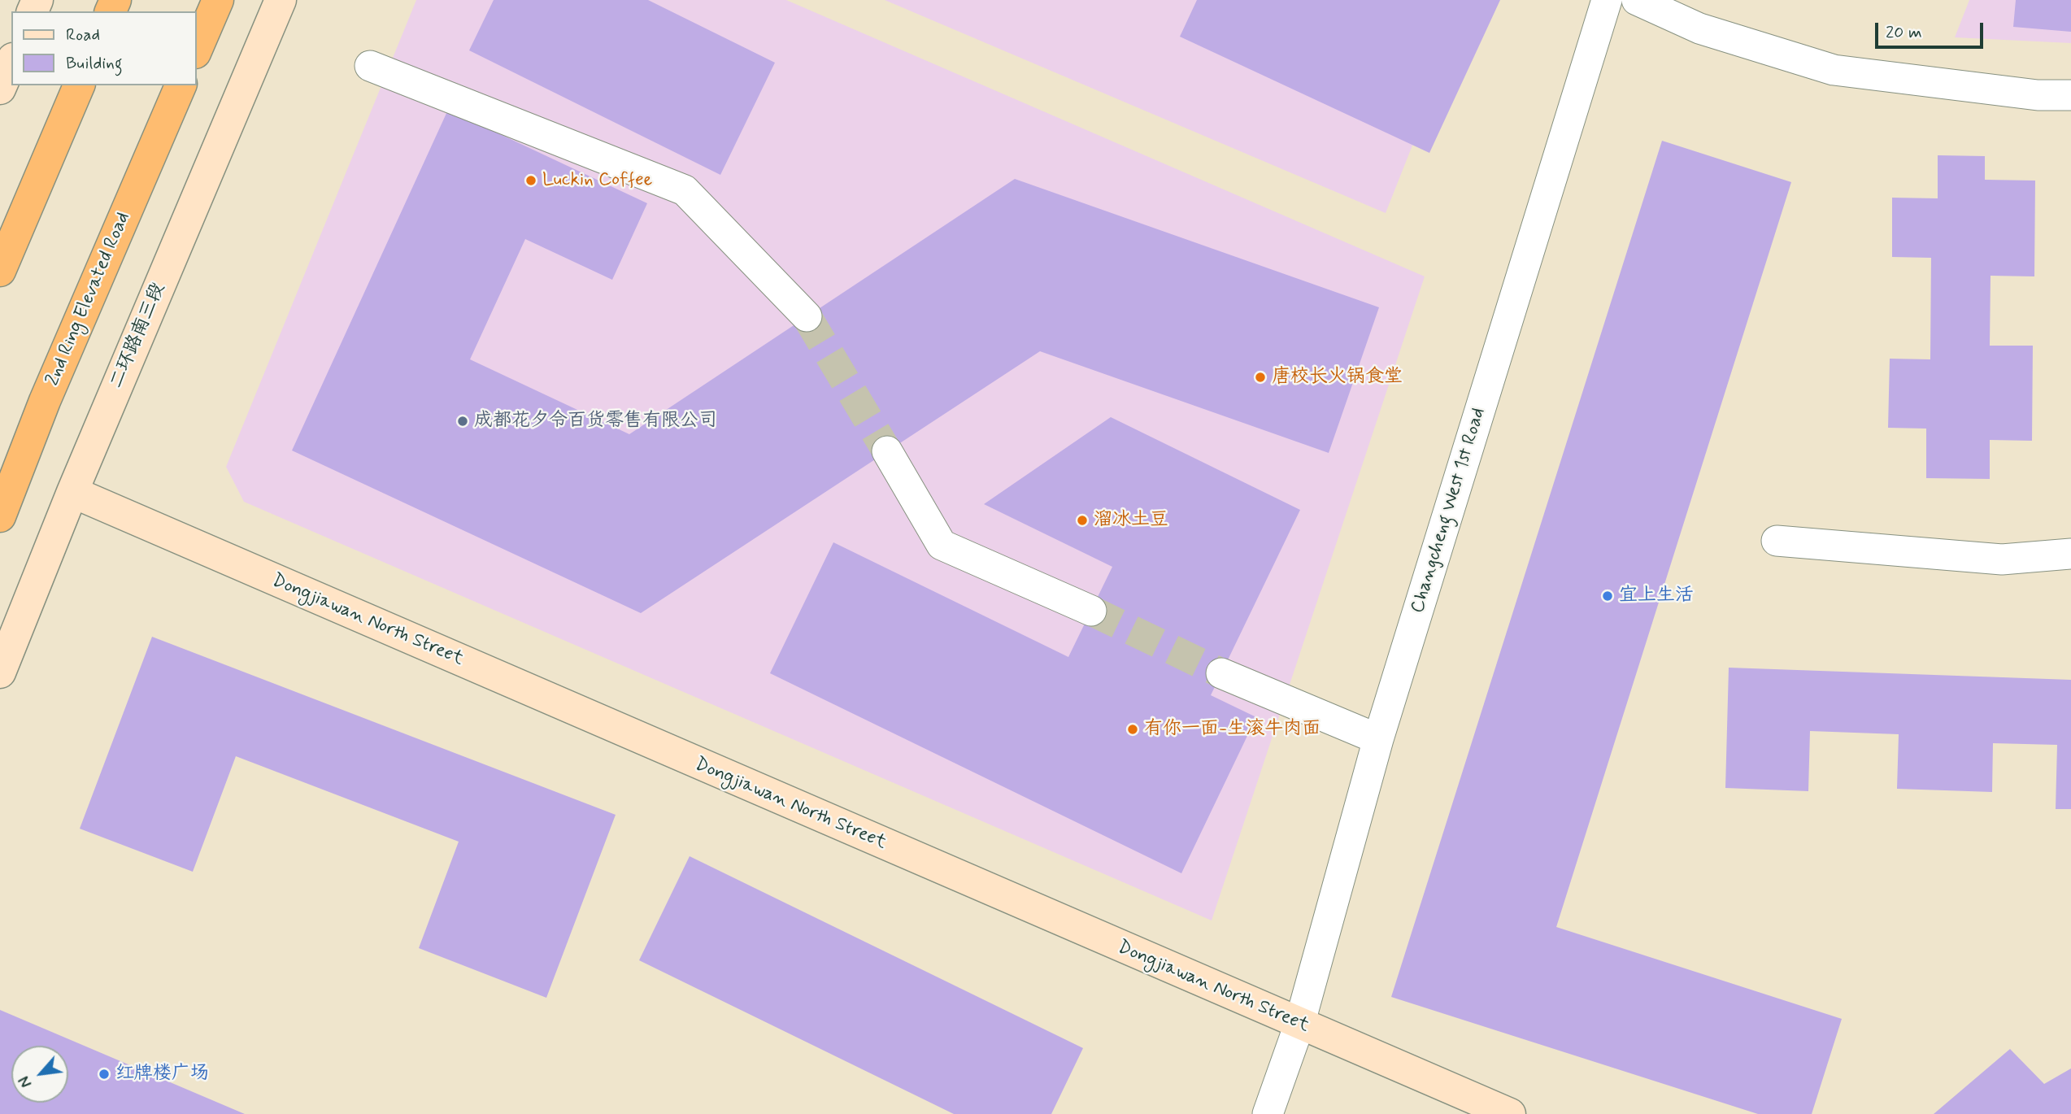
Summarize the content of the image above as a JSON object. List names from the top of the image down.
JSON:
{
  "streets": {
    "highway": ["2nd Ring Elevated Road"],
    "street": ["二环路南三段", "Changcheng West 1st Road", "Dongjiawan North Street"]
  },
  "crossings": [
    ["二环路南三段", "Dongjiawan North Street"],
    ["Changcheng West 1st Road", "Dongjiawan North Street"]
  ],
  "places": [
    "Luckin Coffee",
    "唐校长火锅食堂",
    "成都花夕令百货零售有限公司",
    "溜冰土豆",
    "宜上生活",
    "有你一面-生滚牛肉面",
    "红牌楼广场"
  ],
  "legend": ["Road", "Building"],
  "scale_bar": "20 m",
  "north": "bottom left"
}
